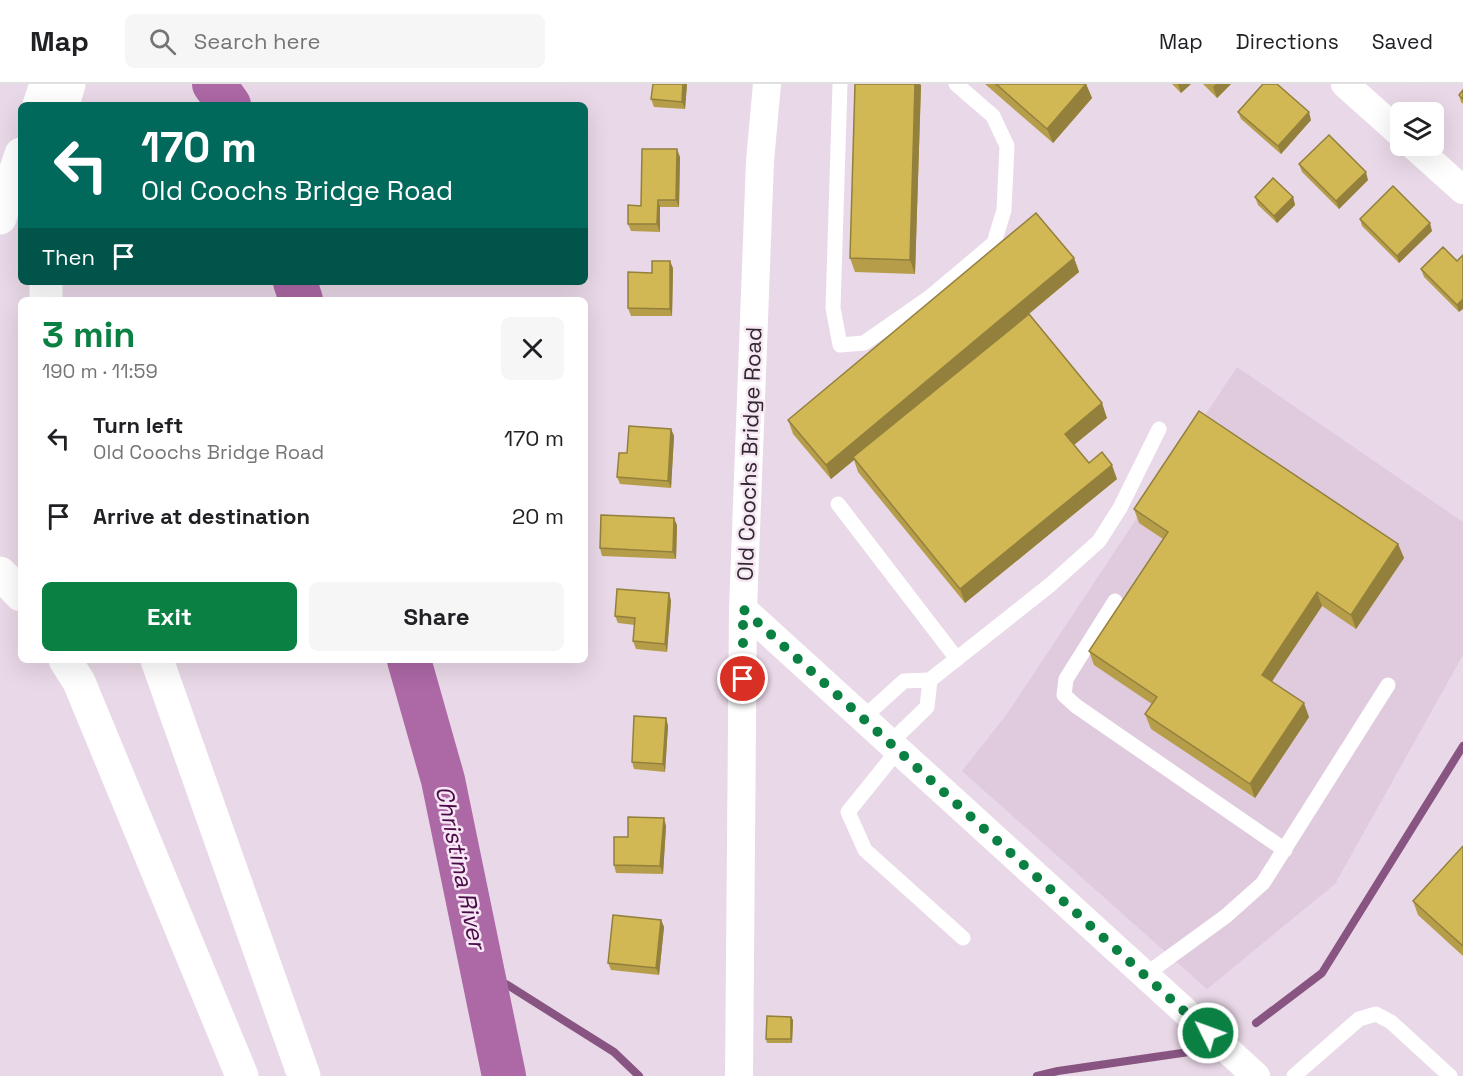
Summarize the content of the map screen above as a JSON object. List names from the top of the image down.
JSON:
{
  "streets": {
    "street": ["Old Coochs Bridge Road"]
  },
  "water": ["Christina River"],
  "page": {
    "header": "Map",
    "search": "Search here",
    "nav": ["Map", "Directions", "Saved"],
    "turn": ["170 m", "Old Coochs Bridge Road"],
    "then": "Then",
    "heading": ["3 min", "190 m · 11:59"],
    "list": [
      {
        "name": "Turn left",
        "note": "Old Coochs Bridge Road",
        "value": "170 m"
      },
      {
        "name": "Arrive at destination",
        "value": "20 m"
      }
    ],
    "buttons": ["Exit", "Share"]
  }
}
